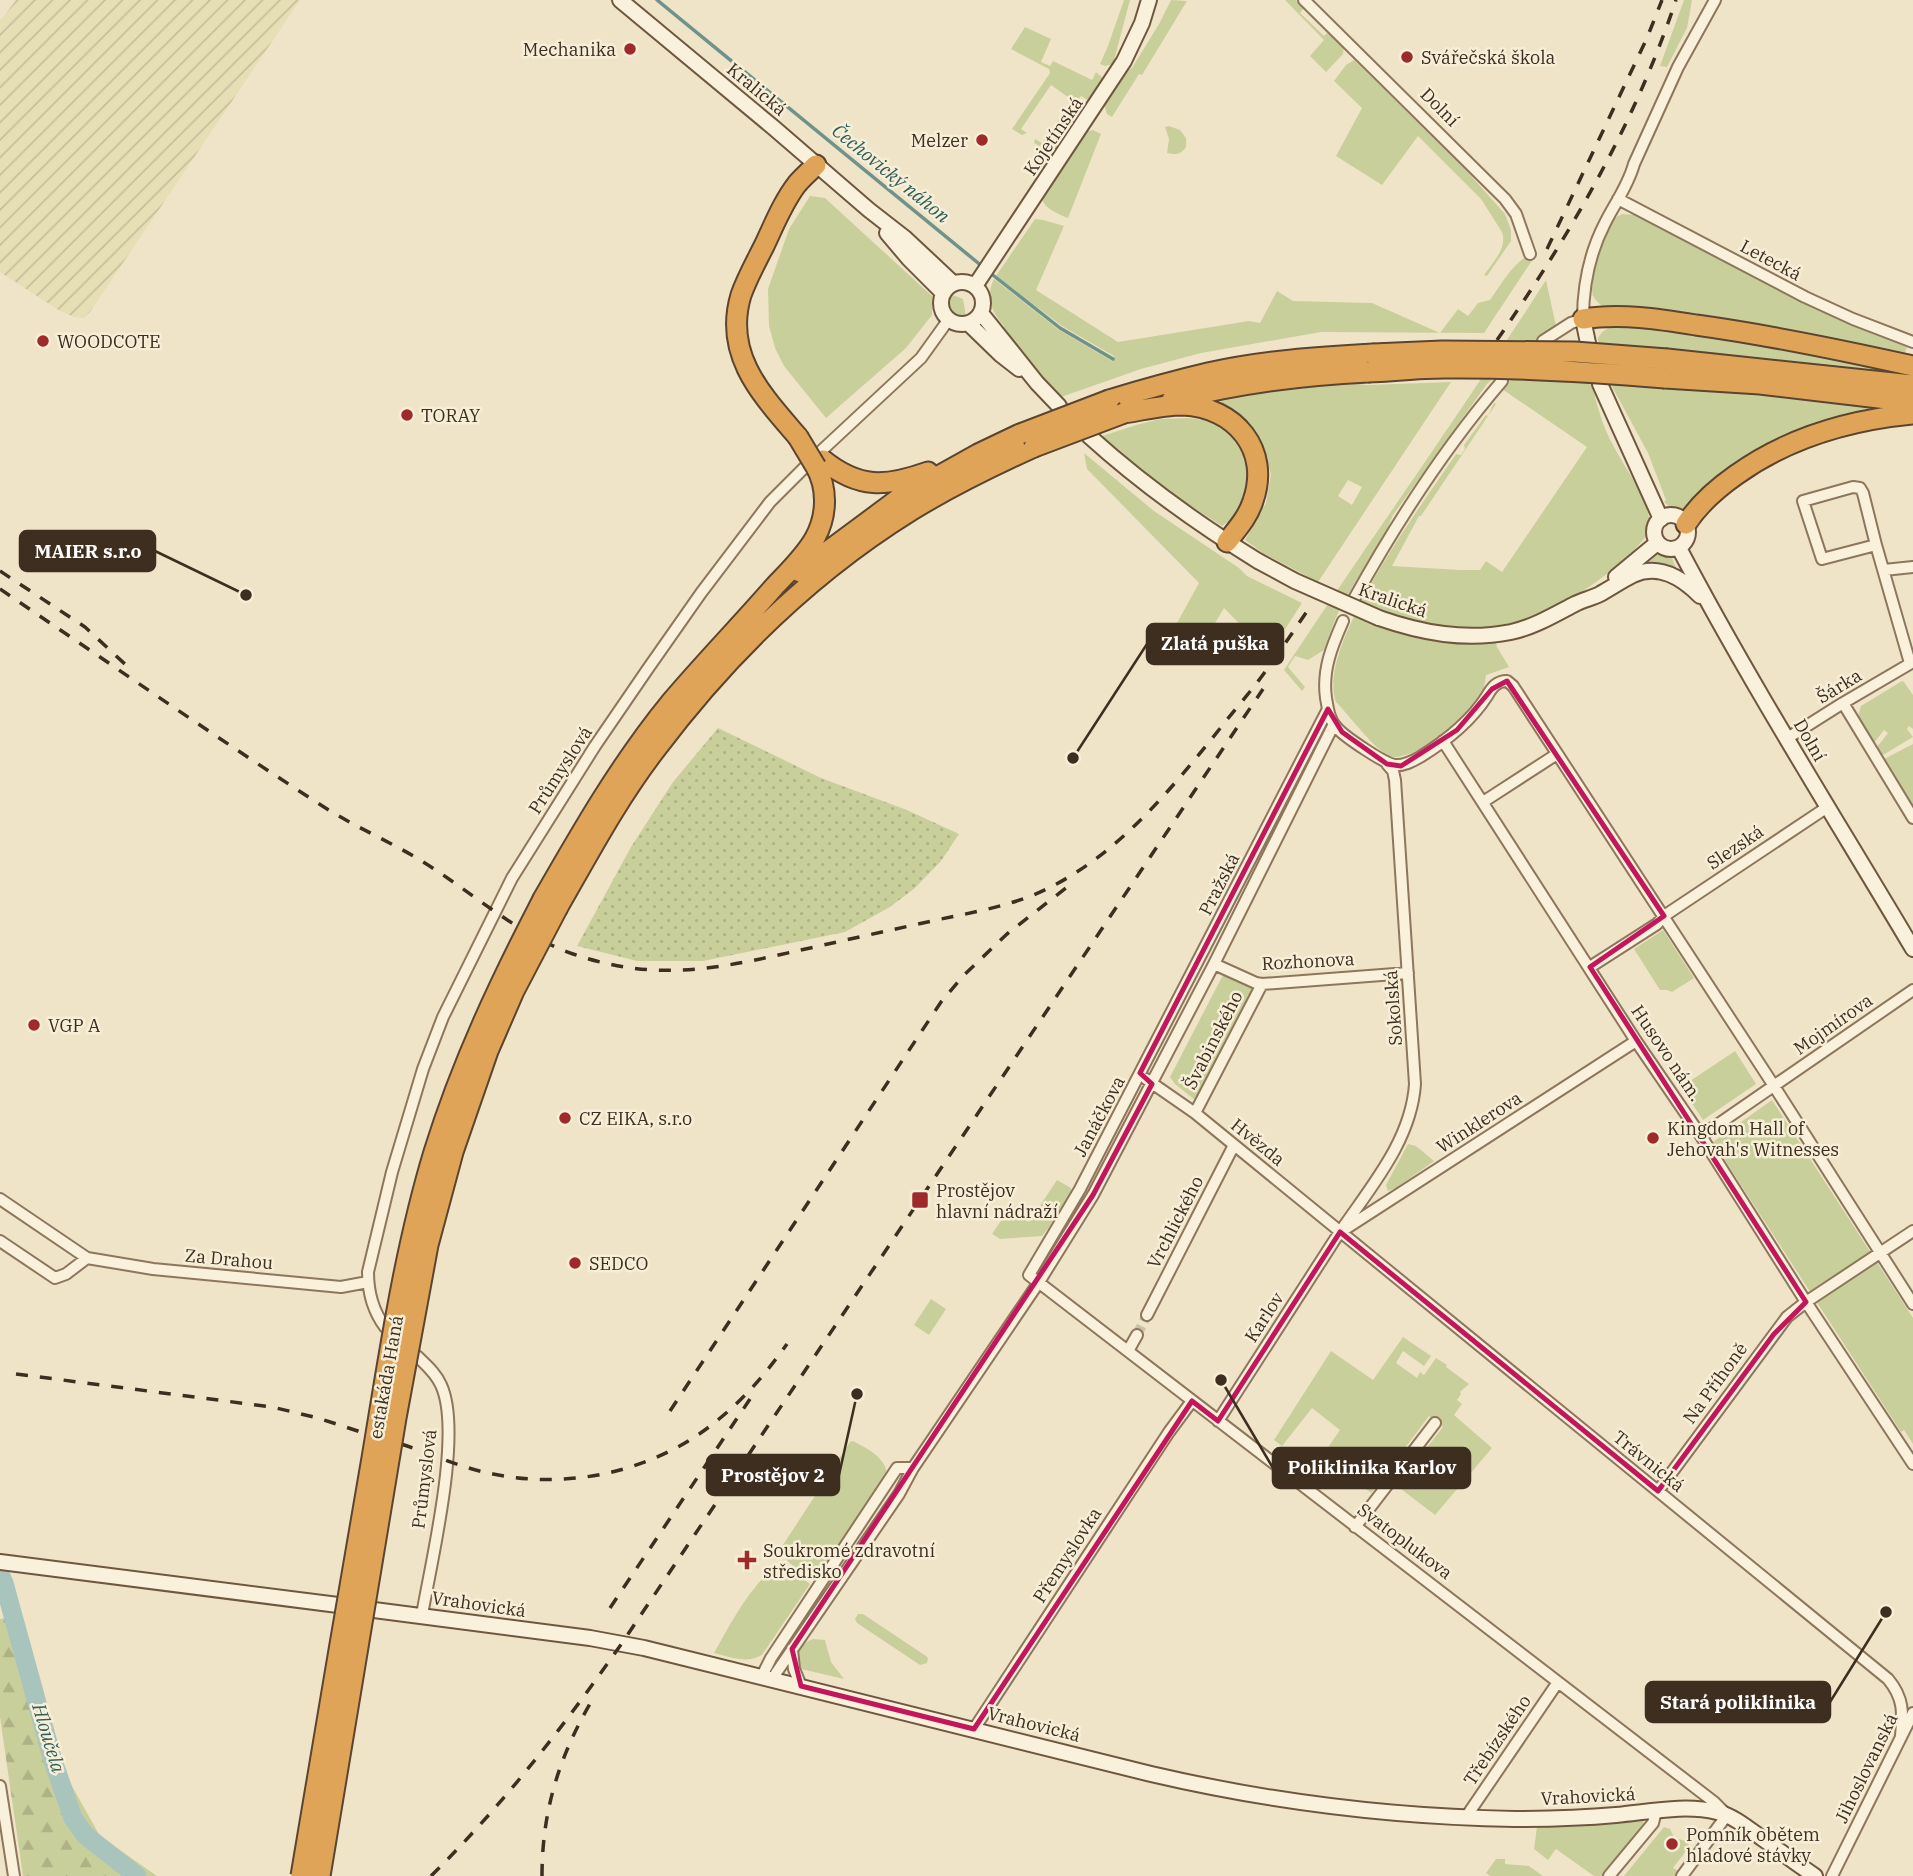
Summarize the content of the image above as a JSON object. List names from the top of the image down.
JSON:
{
  "streets": {
    "highway": ["estakáda Haná"],
    "main road": [
      "Kralická",
      "Dolní",
      "Kojetínská",
      "Svatoplukova",
      "Vrahovická"
    ],
    "street": [
      "Letecká",
      "Šárka",
      "Průmyslová",
      "Slezská",
      "Pražská",
      "Rozhonova",
      "Sokolská",
      "Mojmírova",
      "Švabinského",
      "Husovo nám.",
      "Janáčkova",
      "Winklerova",
      "Hvězda",
      "Vrchlického",
      "Za Drahou",
      "Karlov",
      "Na Příhoně",
      "Trávnická",
      "Přemyslovka",
      "Třebízského",
      "Jihoslovanská"
    ]
  },
  "crossings": [
    ["Kralická", "Dolní"],
    ["Kralická", "Kojetínská"],
    ["Kralická", "Průmyslová"],
    ["Dolní", "Šárka"],
    ["Dolní", "Slezská"],
    ["Kojetínská", "Průmyslová"],
    ["Průmyslová", "Za Drahou"],
    ["Průmyslová", "Vrahovická"],
    ["Slezská", "Husovo nám."],
    ["Pražská", "Rozhonova"],
    ["Pražská", "Janáčkova"],
    ["Pražská", "Hvězda"],
    ["Rozhonova", "Sokolská"],
    ["Rozhonova", "Švabinského"],
    ["Rozhonova", "Janáčkova"],
    ["Sokolská", "Winklerova"],
    ["Sokolská", "Hvězda"],
    ["Sokolská", "Karlov"],
    ["Sokolská", "Trávnická"],
    ["Mojmírova", "Husovo nám."],
    ["Švabinského", "Hvězda"],
    ["Husovo nám.", "Winklerova"],
    ["Husovo nám.", "Na Příhoně"],
    ["Janáčkova", "Hvězda"],
    ["Janáčkova", "Svatoplukova"],
    ["Janáčkova", "Vrahovická"],
    ["Winklerova", "Hvězda"],
    ["Winklerova", "Karlov"],
    ["Winklerova", "Trávnická"],
    ["Hvězda", "Vrchlického"],
    ["Hvězda", "Karlov"],
    ["Hvězda", "Trávnická"],
    ["Karlov", "Trávnická"],
    ["Karlov", "Svatoplukova"],
    ["Na Příhoně", "Trávnická"],
    ["Trávnická", "Jihoslovanská"],
    ["Svatoplukova", "Přemyslovka"],
    ["Svatoplukova", "Vrahovická"],
    ["Svatoplukova", "Třebízského"],
    ["Přemyslovka", "Vrahovická"],
    ["Vrahovická", "Třebízského"]
  ],
  "water": ["Čechovický náhon", "Hloučela"],
  "places": {
    "other": [
      "Mechanika",
      "Svářečská škola",
      "Melzer",
      "WOODCOTE",
      "TORAY",
      "MAIER s.r.o",
      "Zlatá puška",
      "VGP A",
      "CZ EIKA, s.r.o",
      "Kingdom Hall of Jehovah's Witnesses",
      "SEDCO",
      "Poliklinika Karlov",
      "Prostějov 2",
      "Stará poliklinika",
      "Pomník obětem hladové stávky"
    ],
    "transit": ["Prostějov hlavní nádraží"],
    "health": ["Soukromé zdravotní středisko"]
  }
}
